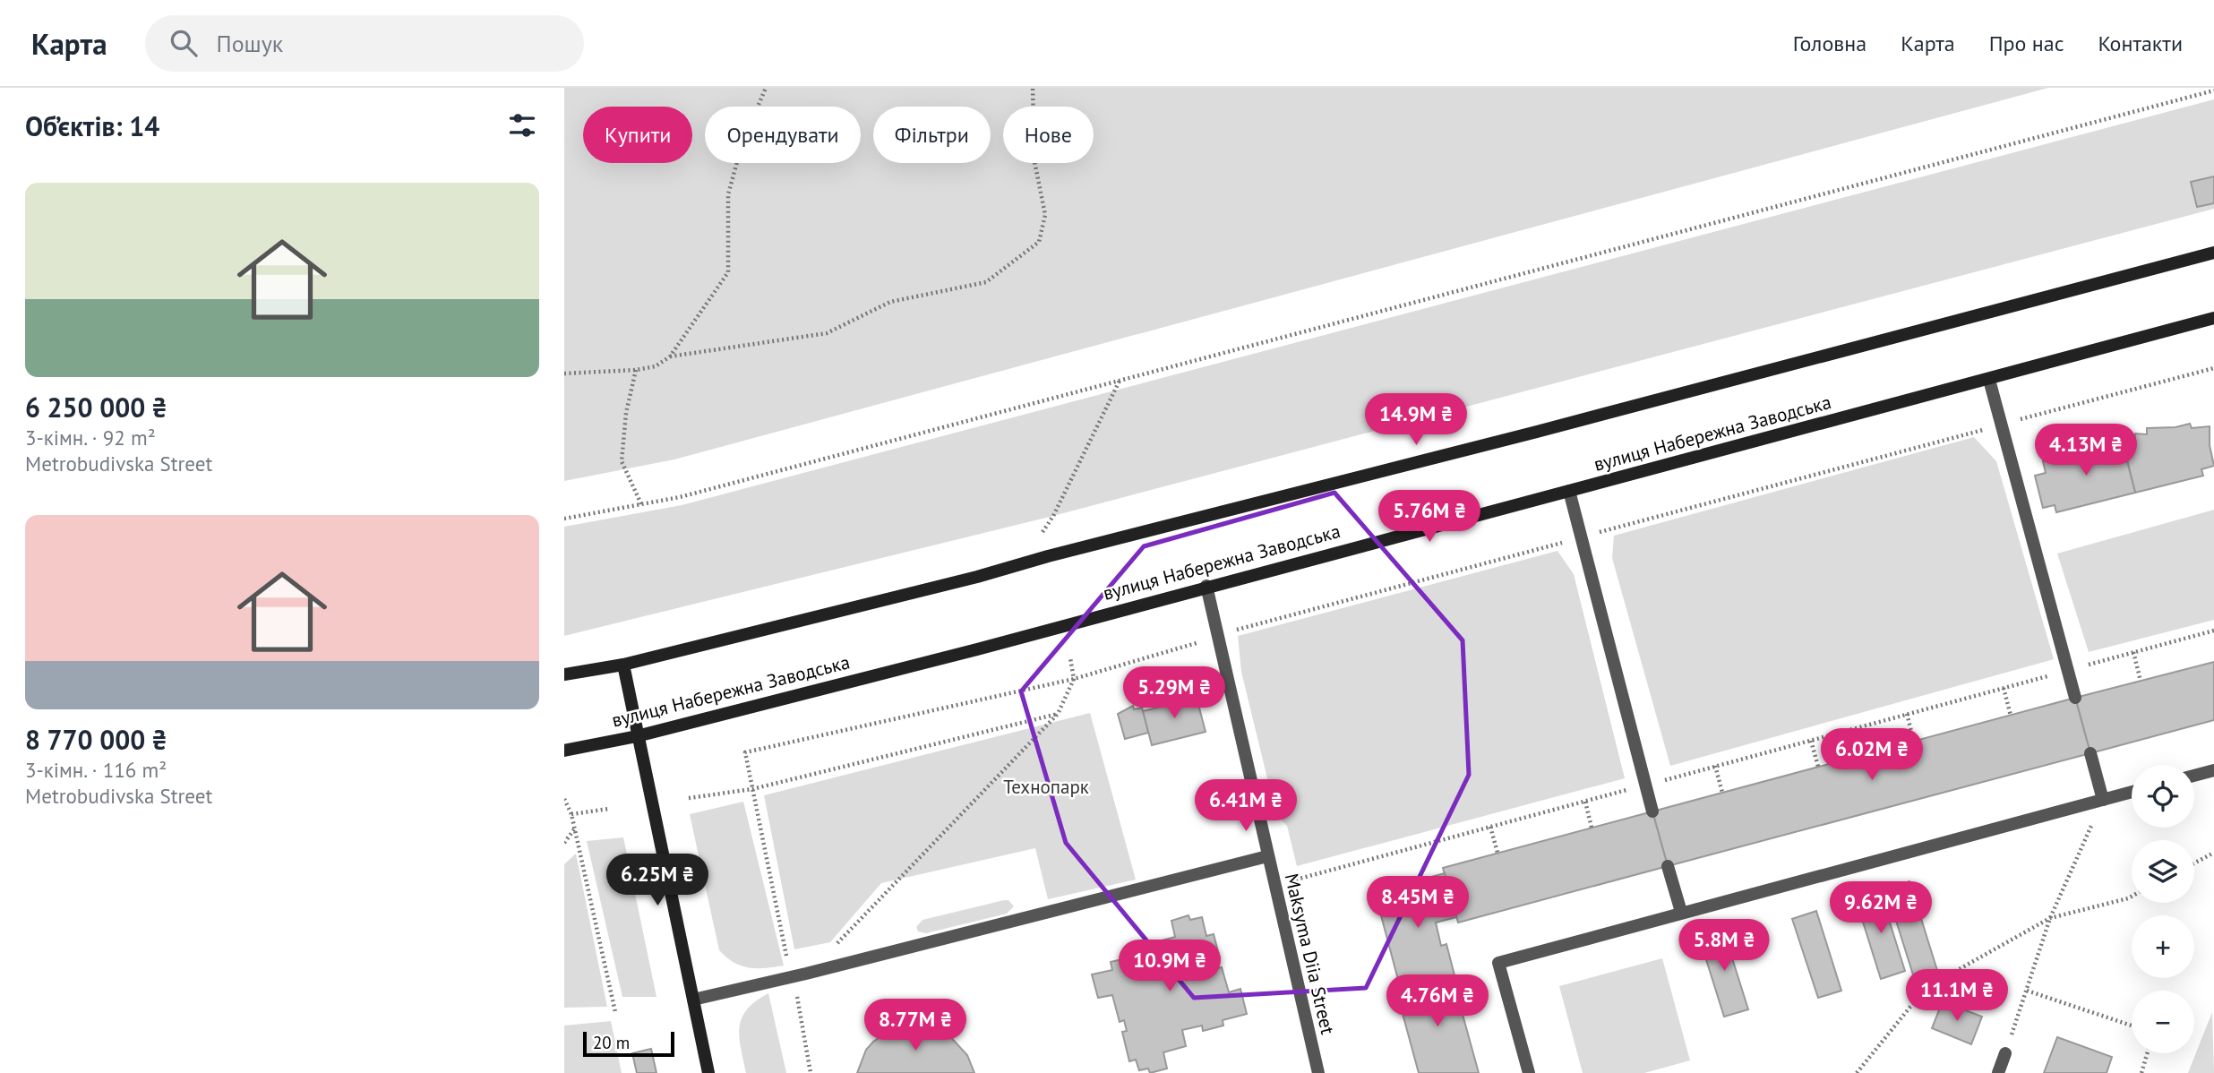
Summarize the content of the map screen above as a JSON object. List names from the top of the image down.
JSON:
{
  "streets": {
    "main road": ["вулиця Набережна Заводська"],
    "street": ["Maksyma Diia Street"]
  },
  "crossings": [
    ["вулиця Набережна Заводська", "Maksyma Diia Street"]
  ],
  "parks": ["Технопарк"],
  "scale_bar": "20 m",
  "page": {
    "header": "Карта",
    "search": "Пошук",
    "nav": [
      "Головна",
      "Карта",
      "Про нас",
      "Контакти"
    ],
    "heading": "Об’єктів: 14",
    "chip": [
      "Купити",
      "Орендувати",
      "Фільтри",
      "Нове"
    ],
    "list": [
      {
        "name": "6 250 000 ₴",
        "note": "3-кімн. · 92 m² · Metrobudivska Street"
      },
      {
        "name": "8 770 000 ₴",
        "note": "3-кімн. · 116 m² · Metrobudivska Street"
      }
    ],
    "price": [
      "14.9M ₴",
      "4.13M ₴",
      "5.76M ₴",
      "5.29M ₴",
      "6.02M ₴",
      "6.41M ₴",
      "6.25M ₴",
      "8.45M ₴",
      "9.62M ₴",
      "5.8M ₴",
      "10.9M ₴",
      "11.1M ₴",
      "4.76M ₴",
      "8.77M ₴"
    ],
    "map_buttons": ["+", "−"],
    "scale": "20 m"
  }
}
